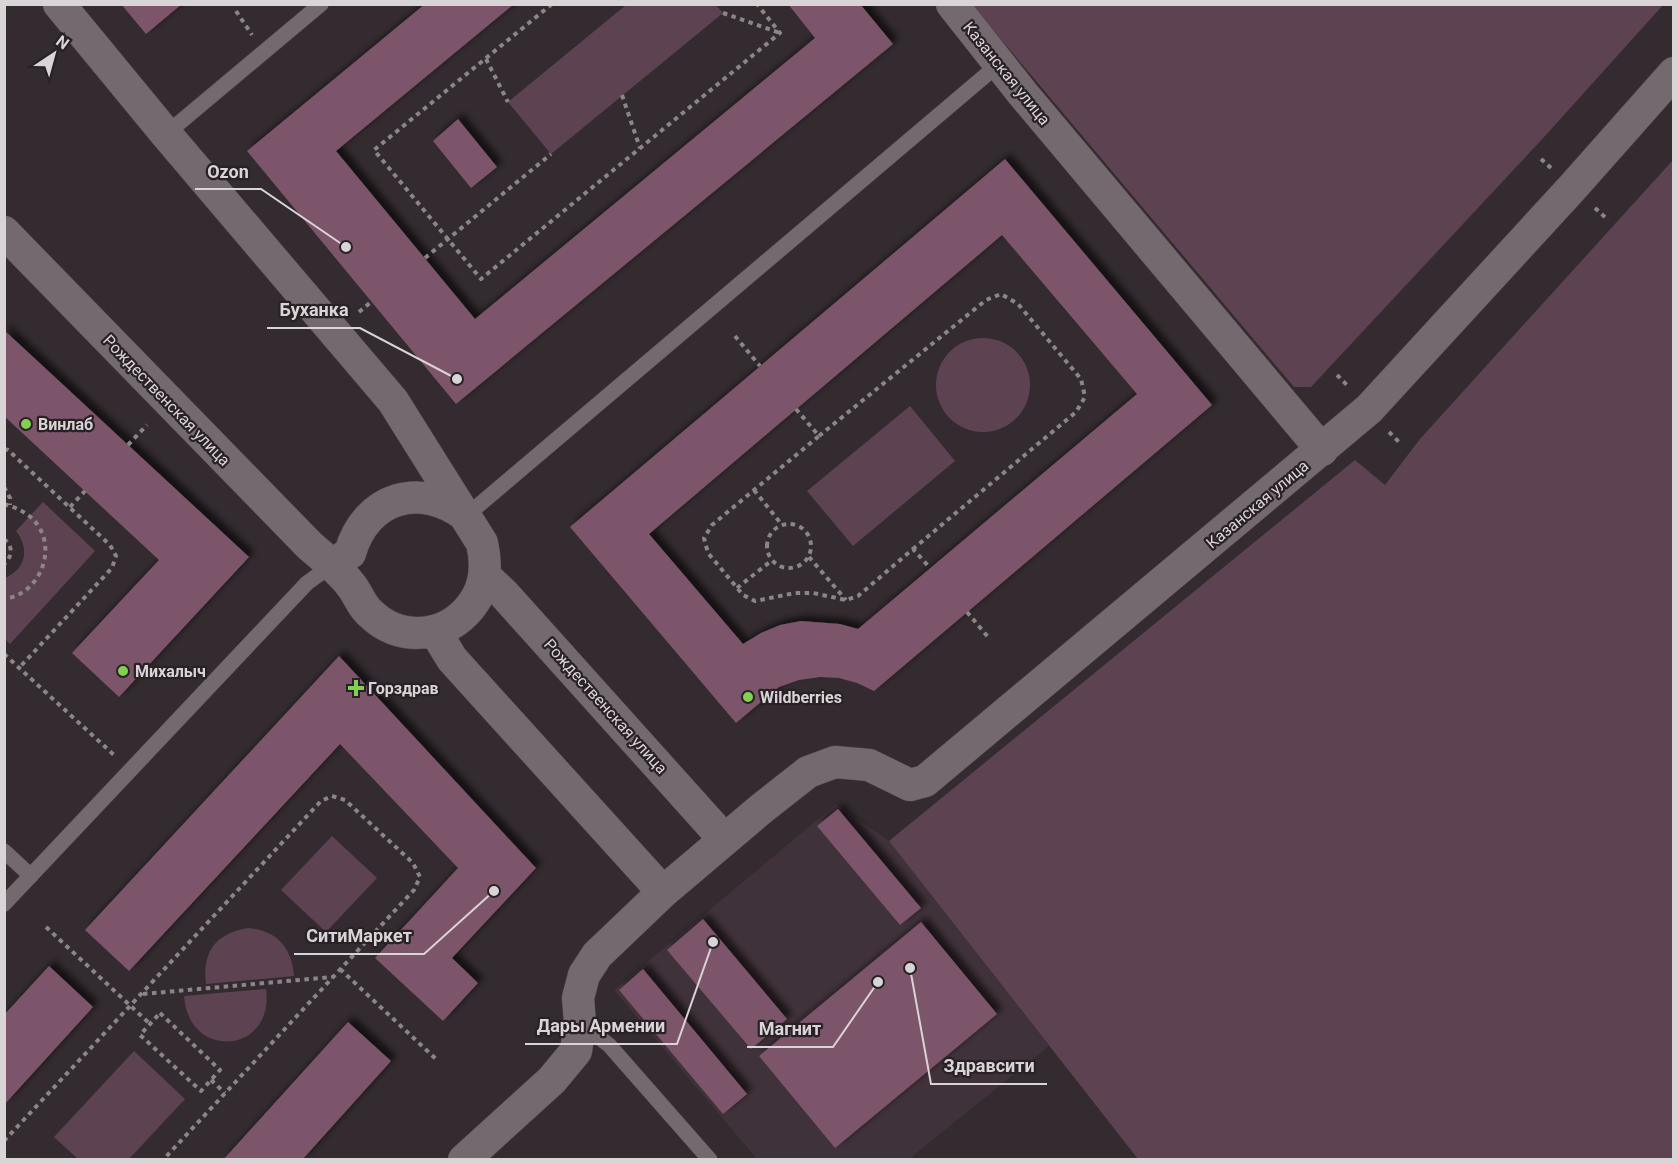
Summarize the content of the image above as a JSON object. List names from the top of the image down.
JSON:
{
  "streets": {
    "street": ["Казанская улица", "Рождественская улица"]
  },
  "crossings": [
    ["Казанская улица", "Рождественская улица"]
  ],
  "places": {
    "other": [
      "Ozon",
      "Буханка",
      "Винлаб",
      "Михалыч",
      "Wildberries",
      "СитиМаркет",
      "Дары Армении",
      "Здравсити",
      "Магнит"
    ],
    "health": ["Горздрав"]
  },
  "north": "top right"
}
